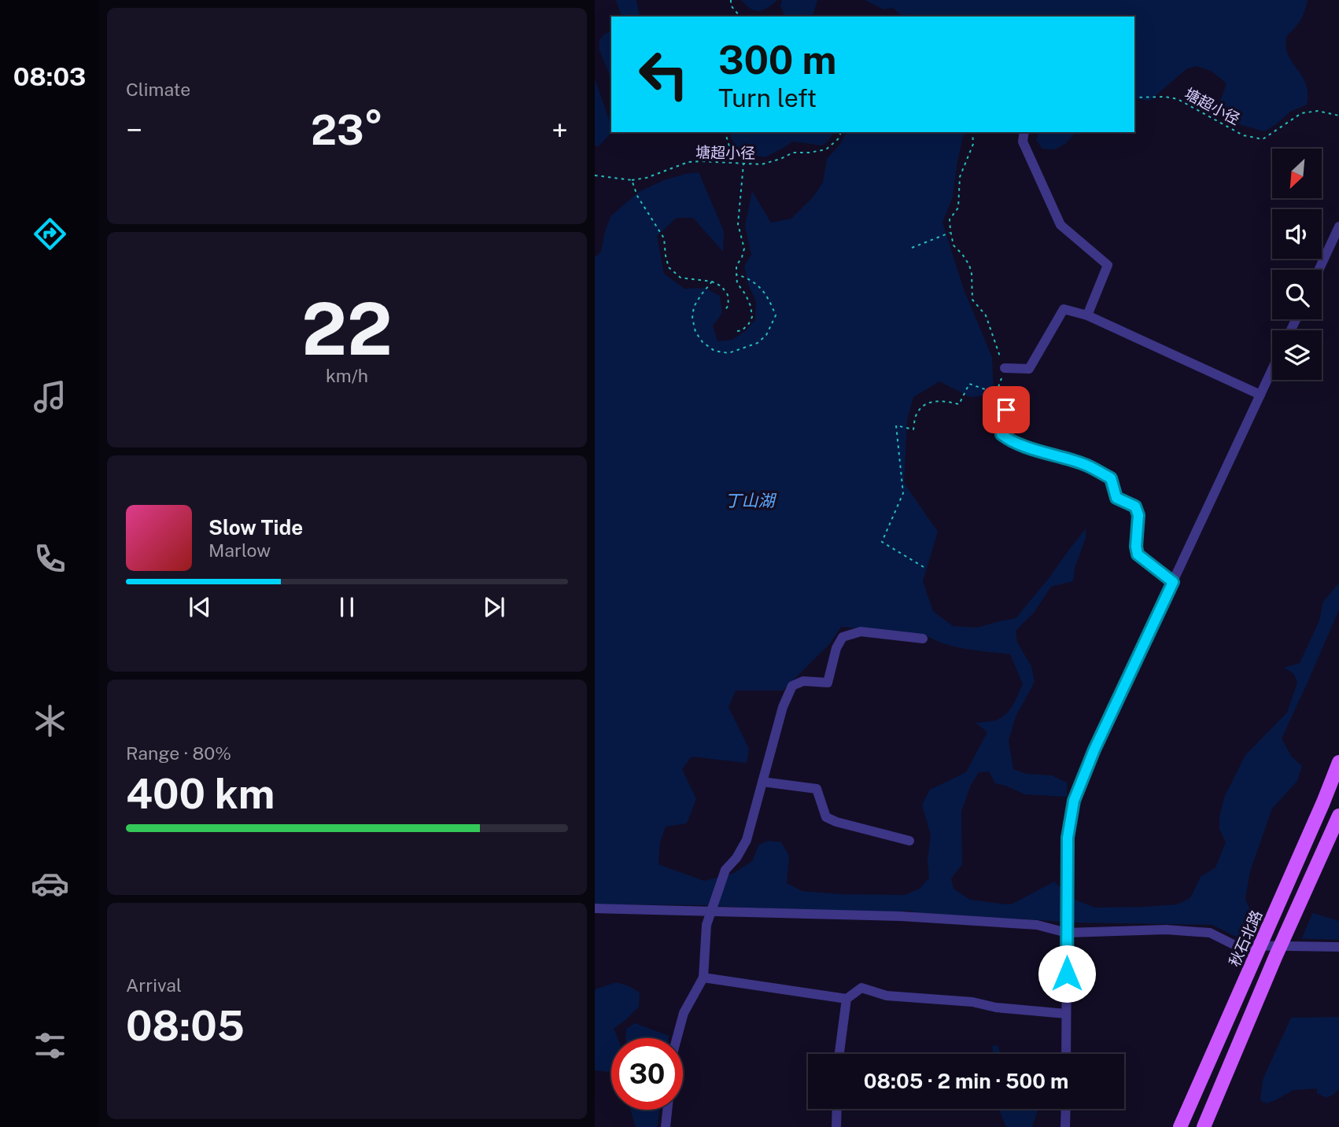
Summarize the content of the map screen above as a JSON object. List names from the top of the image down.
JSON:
{
  "streets": {
    "main road": ["秋石北路"],
    "path": ["塘超小径"]
  },
  "water": ["丁山湖"],
  "north": "bottom left",
  "page": {
    "tabs": "08:03",
    "tile": [
      "Climate",
      ["22", "km/h"],
      ["Range · 80%", "400 km"],
      ["Arrival", "08:05"]
    ],
    "turn": ["300 m", "Turn left"],
    "heat": ["−", "23°", "+"],
    "song": ["Slow Tide", "Marlow"],
    "limit": "30",
    "trip": "08:05 · 2 min · 500 m"
  }
}
